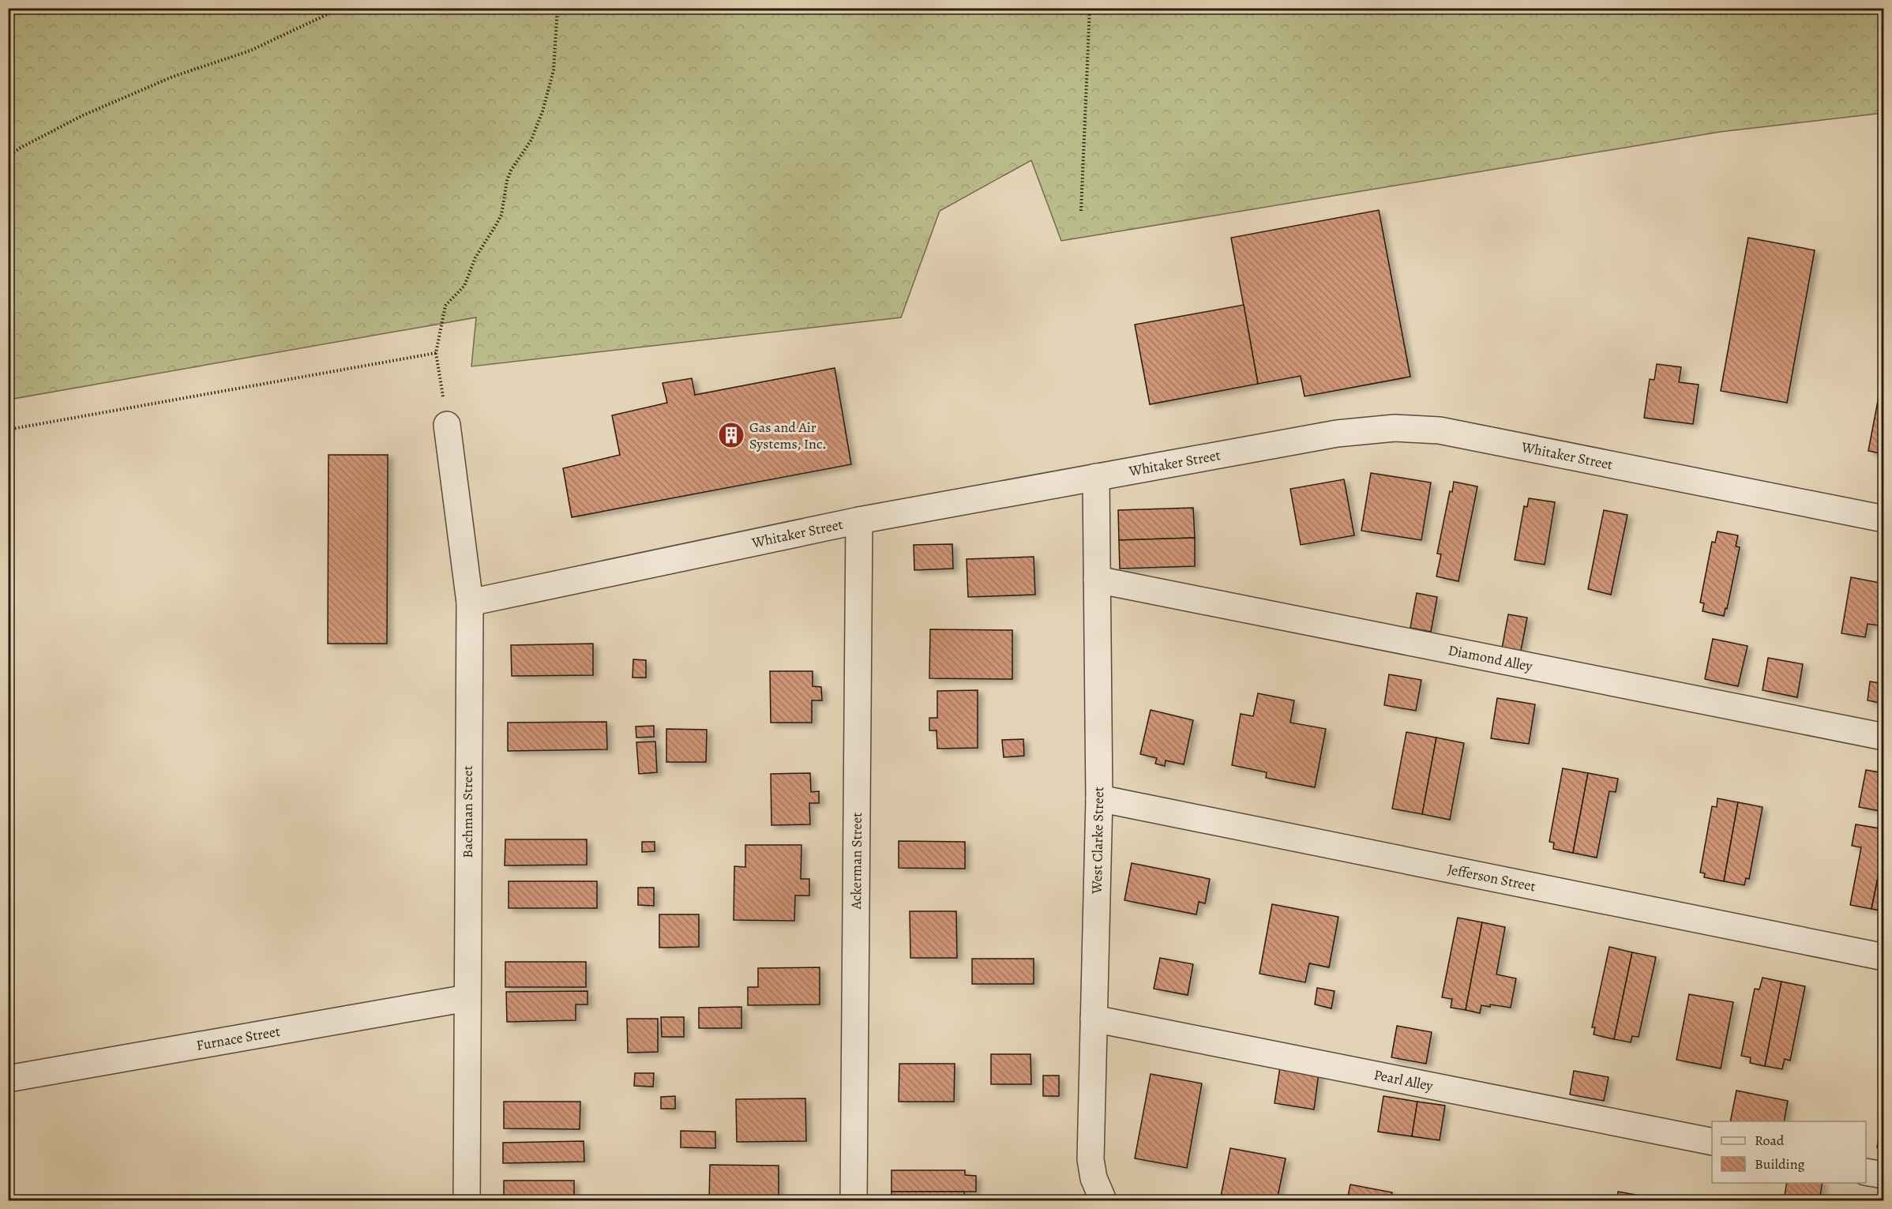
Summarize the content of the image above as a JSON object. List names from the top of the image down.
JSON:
{
  "streets": {
    "street": [
      "Whitaker Street",
      "Diamond Alley",
      "Bachman Street",
      "West Clarke Street",
      "Ackerman Street",
      "Jefferson Street",
      "Furnace Street",
      "Pearl Alley"
    ]
  },
  "crossings": [
    ["Whitaker Street", "Bachman Street"],
    ["Whitaker Street", "West Clarke Street"],
    ["Whitaker Street", "Ackerman Street"],
    ["Diamond Alley", "West Clarke Street"],
    ["Bachman Street", "Furnace Street"],
    ["West Clarke Street", "Jefferson Street"],
    ["West Clarke Street", "Pearl Alley"]
  ],
  "places": {
    "building": ["Gas and Air Systems, Inc."]
  },
  "legend": ["Road", "Building"]
}
